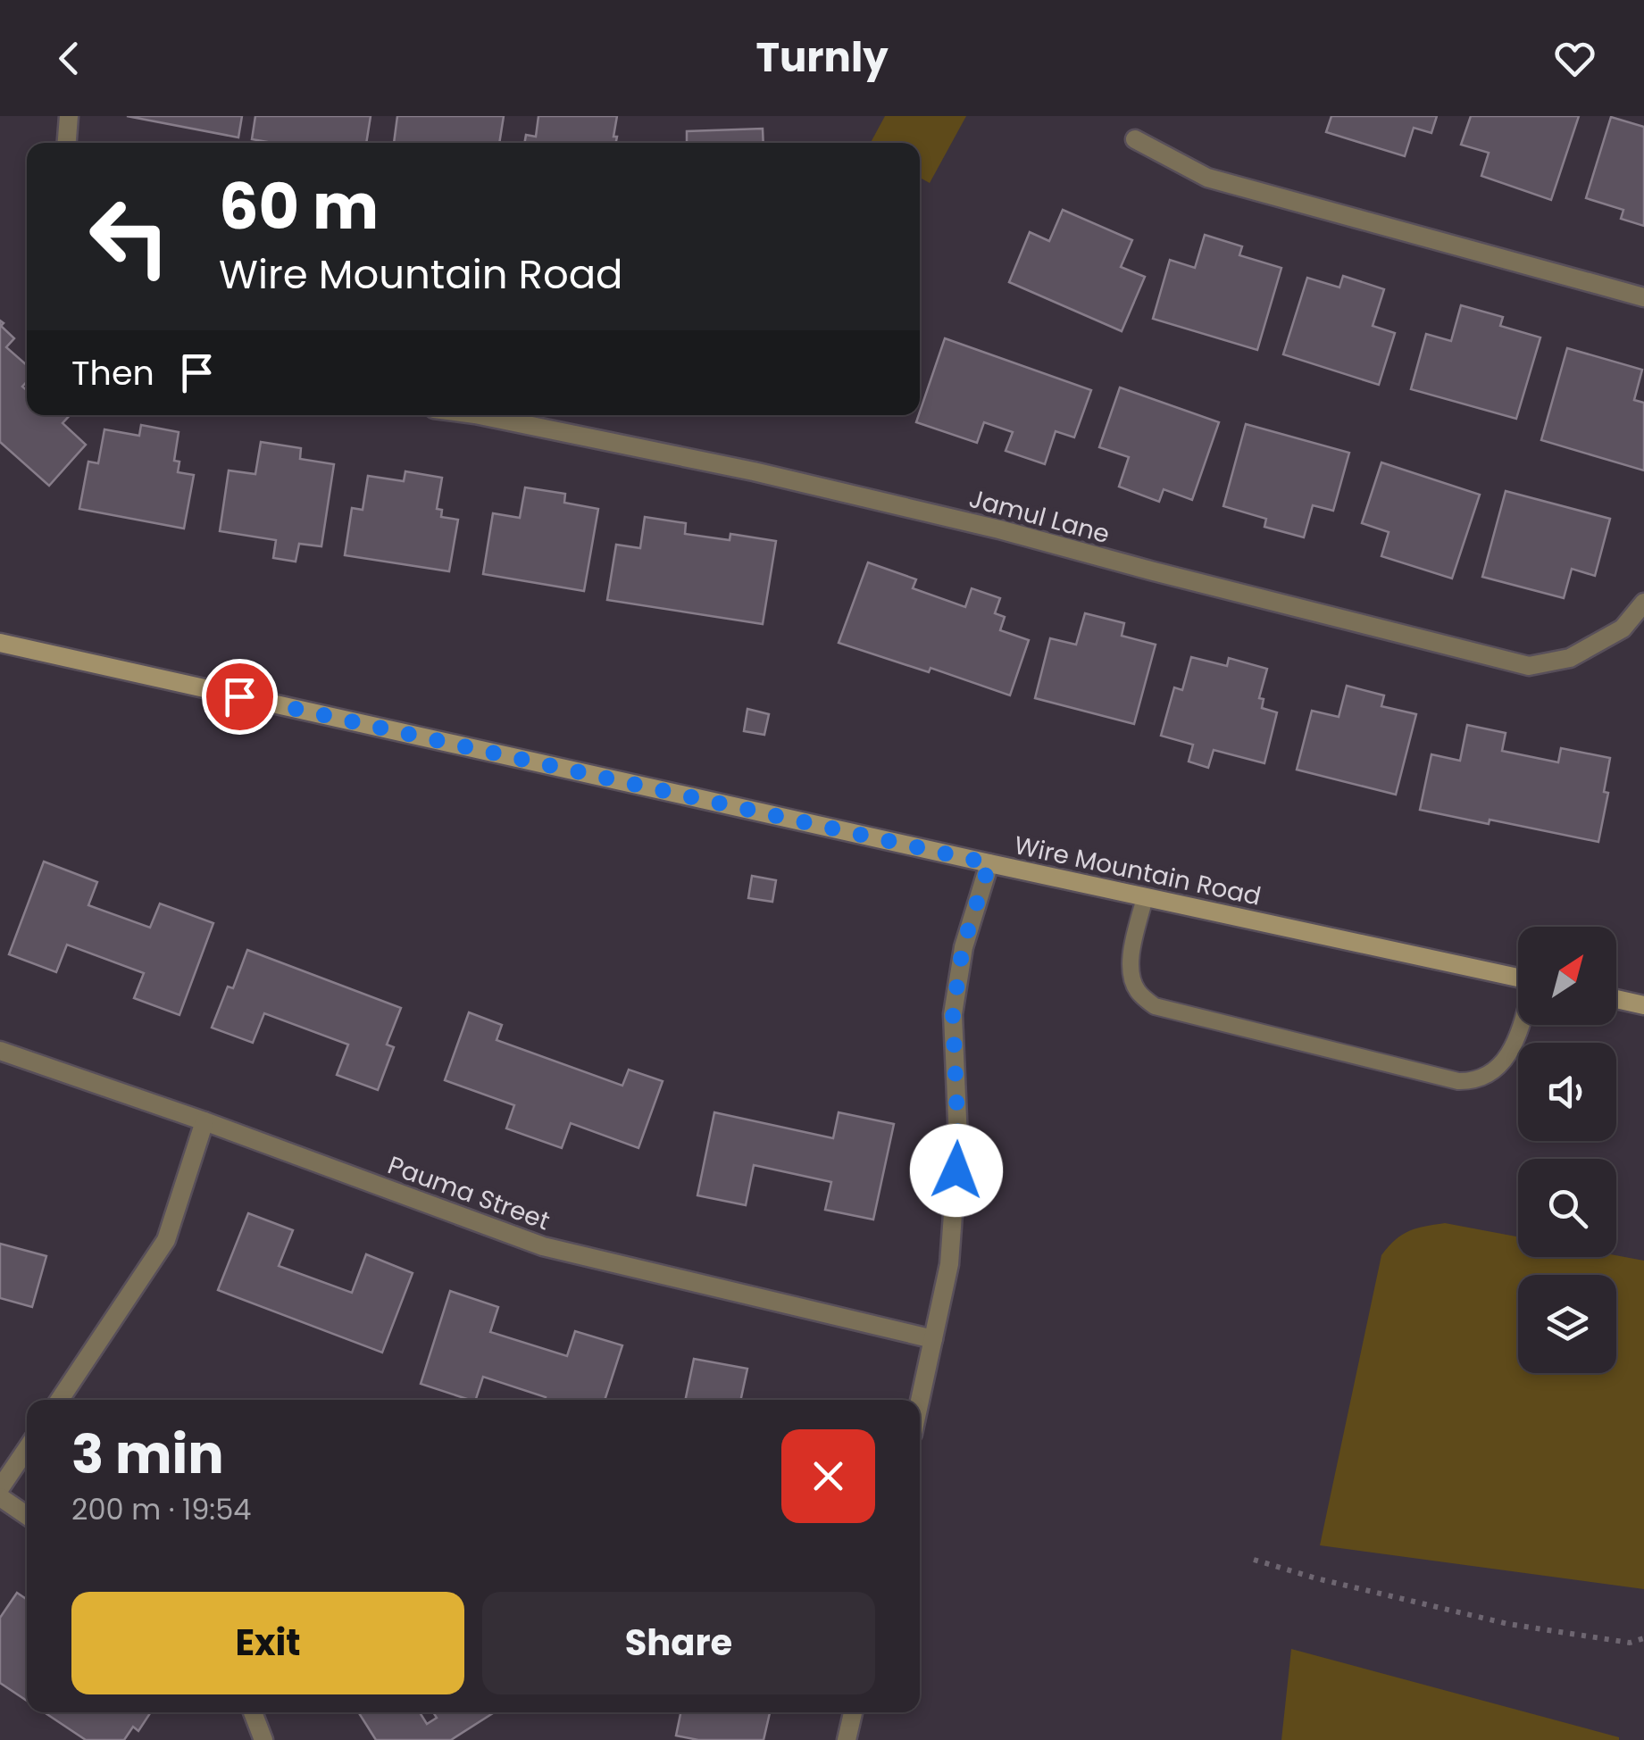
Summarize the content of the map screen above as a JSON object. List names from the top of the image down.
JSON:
{
  "streets": {
    "main road": ["Wire Mountain Road"],
    "street": ["Jamul Lane", "Pauma Street"]
  },
  "north": "top right",
  "page": {
    "header": "Turnly",
    "turn": ["60 m", "Wire Mountain Road"],
    "then": "Then",
    "heading": ["3 min", "200 m · 19:54"],
    "buttons": ["Exit", "Share"]
  }
}
